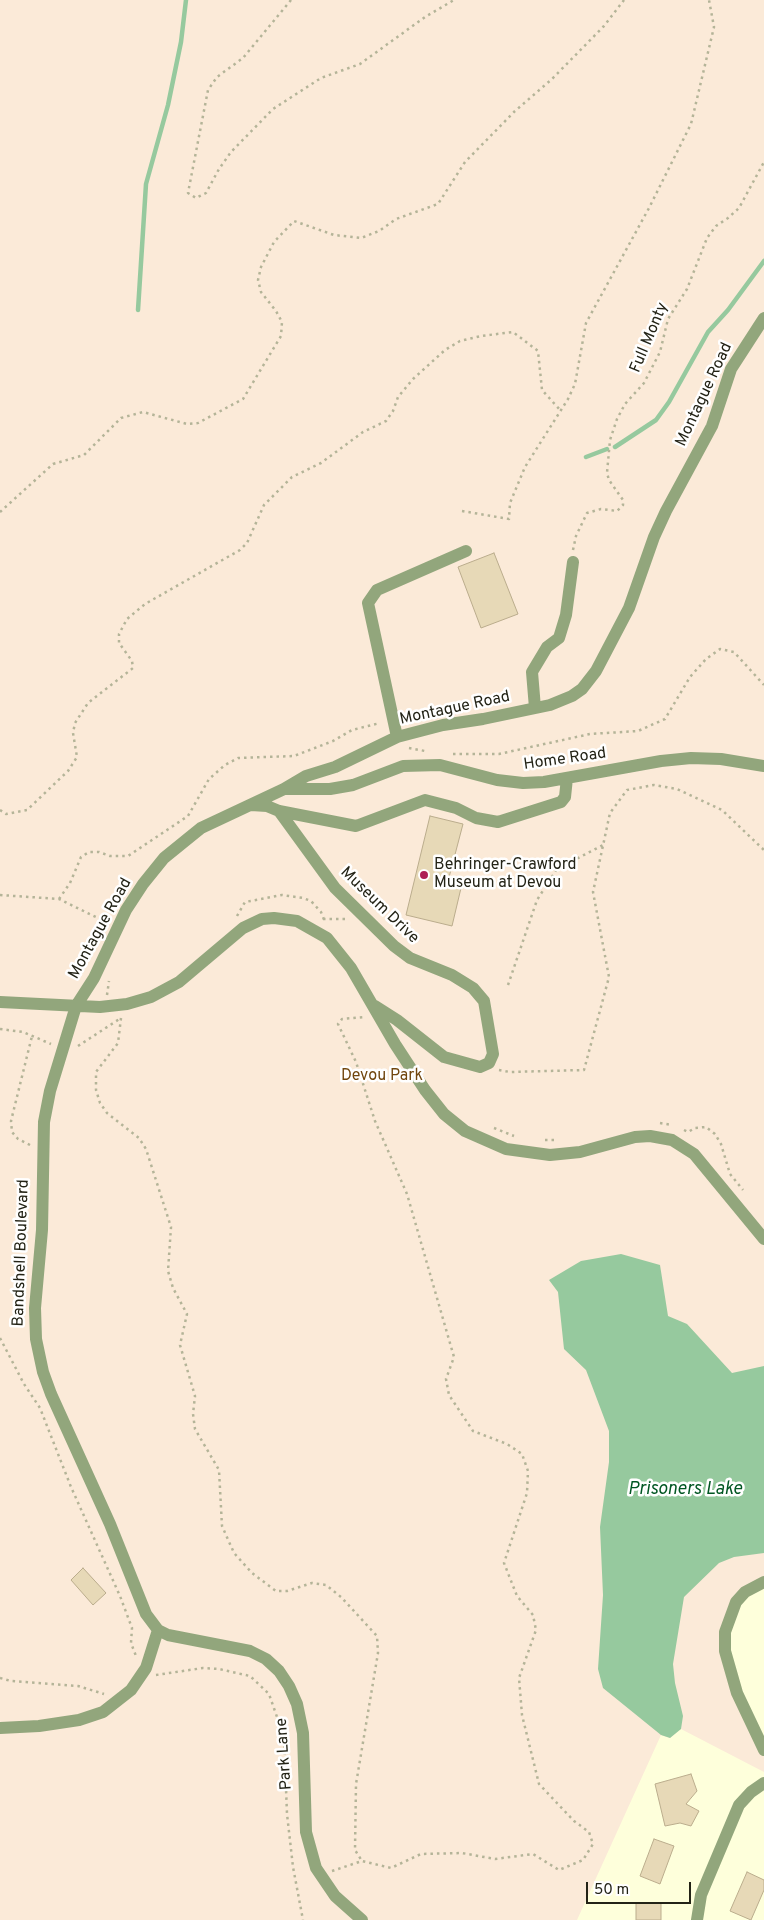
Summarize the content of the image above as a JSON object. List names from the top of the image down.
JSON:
{
  "streets": {
    "street": [
      "Montague Road",
      "Home Road",
      "Museum Drive",
      "Bandshell Boulevard",
      "Park Lane"
    ],
    "path": ["Full Monty"]
  },
  "crossings": [
    ["Montague Road", "Home Road"],
    ["Montague Road", "Bandshell Boulevard"],
    ["Bandshell Boulevard", "Park Lane"]
  ],
  "water": ["Prisoners Lake"],
  "parks": ["Devou Park"],
  "places": ["Behringer-Crawford Museum at Devou"],
  "scale_bar": "50 m"
}
